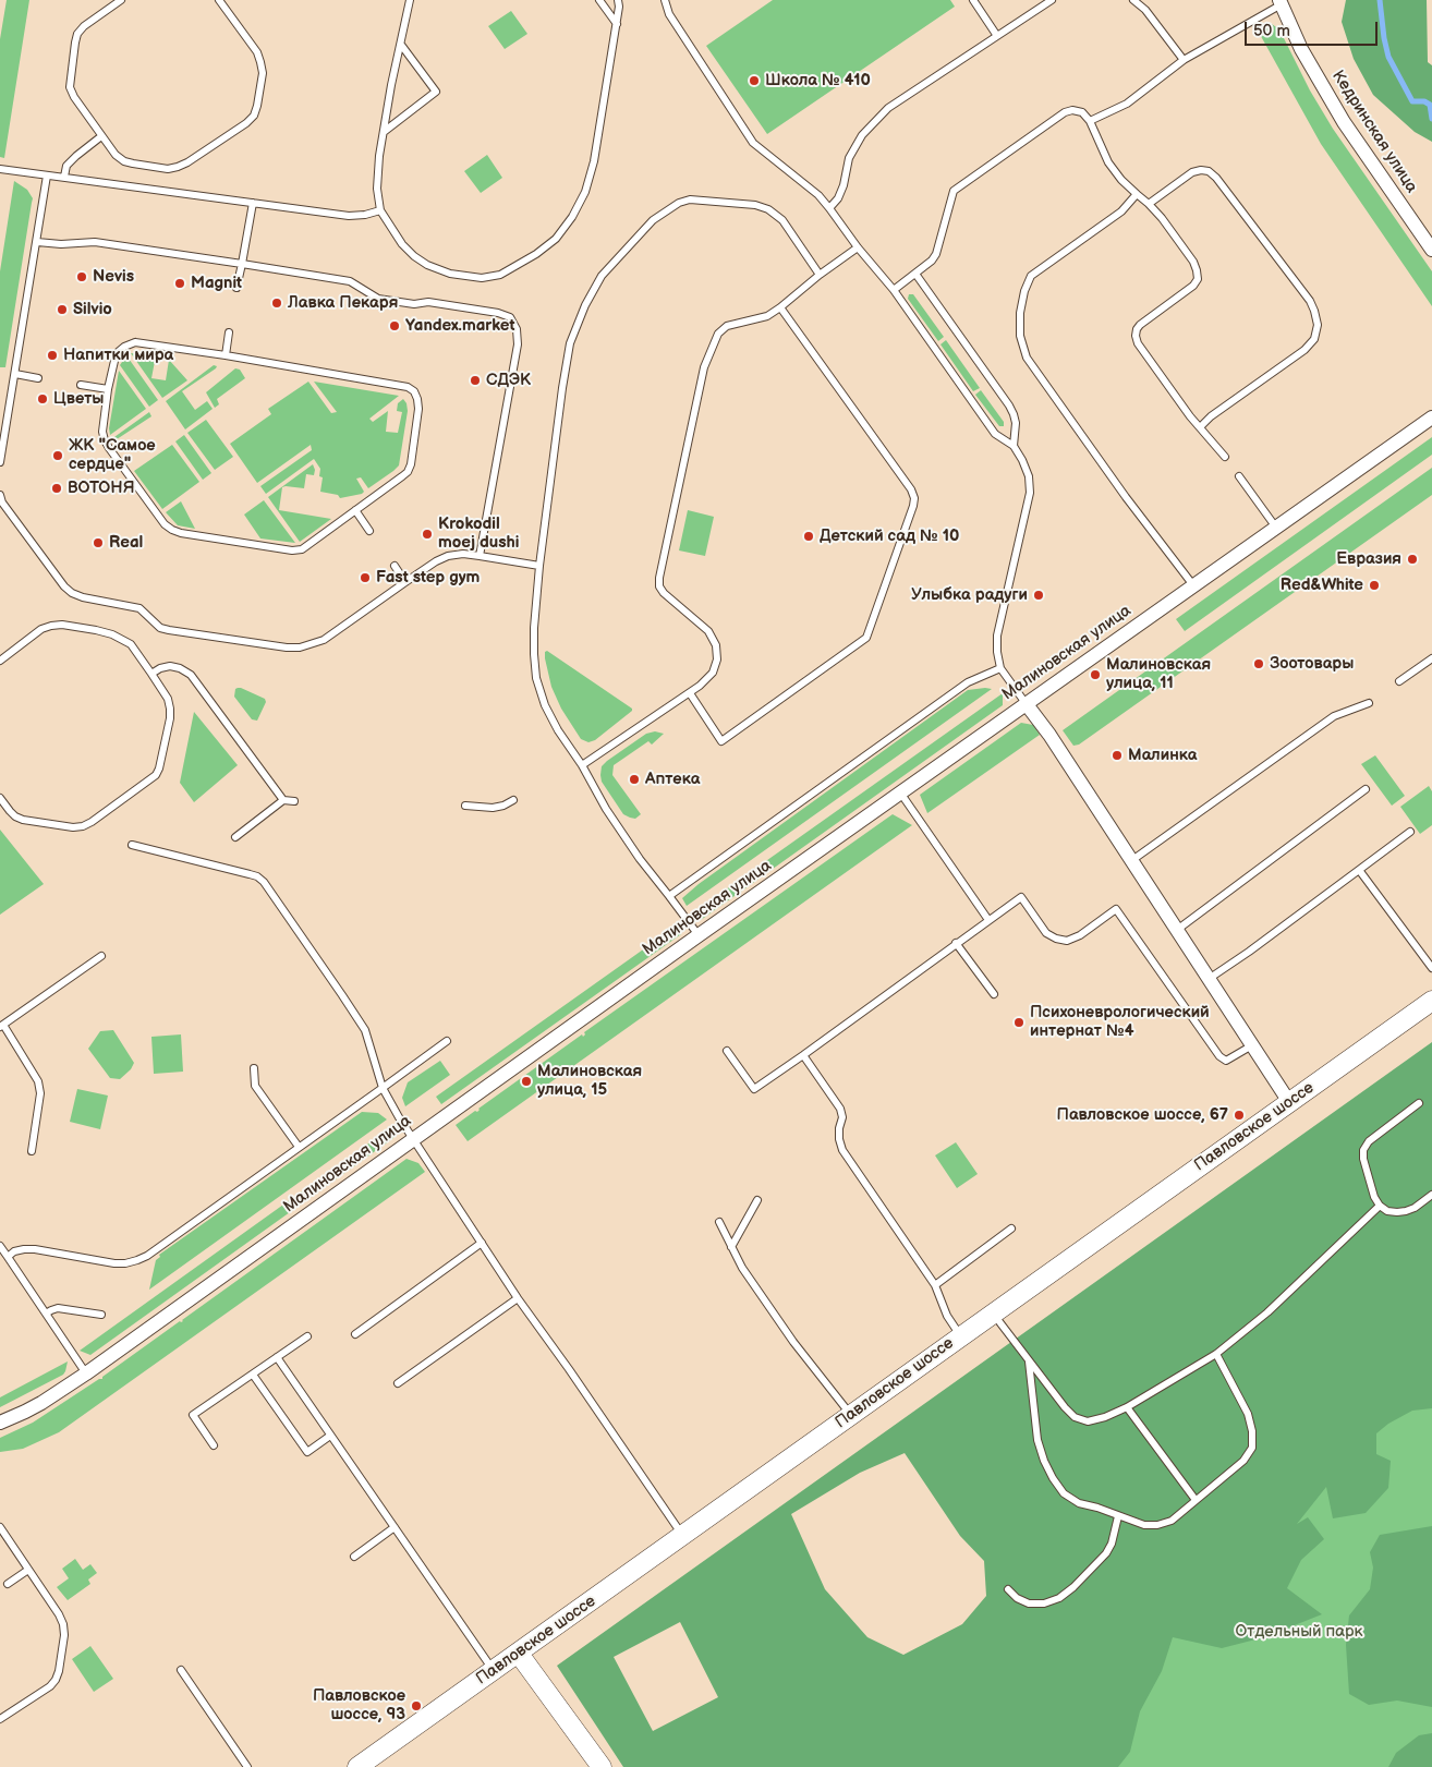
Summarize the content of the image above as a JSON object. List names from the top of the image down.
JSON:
{
  "streets": {
    "main road": ["Павловское шоссе"],
    "street": ["Кедринская улица", "Малиновская улица"]
  },
  "parks": ["Отдельный парк"],
  "places": [
    "Школа № 410",
    "Nevis",
    "Magnit",
    "Лавка Пекаря",
    "Silvio",
    "Yandex.market",
    "Напитки мира",
    "СДЭК",
    "Цветы",
    "ЖК \"Самое сердце\"",
    "ВОТОНЯ",
    "Krokodil moej dushi",
    "Детский сад № 10",
    "Real",
    "Евразия",
    "Fast step gym",
    "Red&White",
    "Улыбка радуги",
    "Зоотовары",
    "Малиновская улица, 11",
    "Малинка",
    "Аптека",
    "Психоневрологический интернат №4",
    "Малиновская улица, 15",
    "Павловское шоссе, 67",
    "Павловское шоссе, 93"
  ],
  "scale_bar": "50 m"
}
